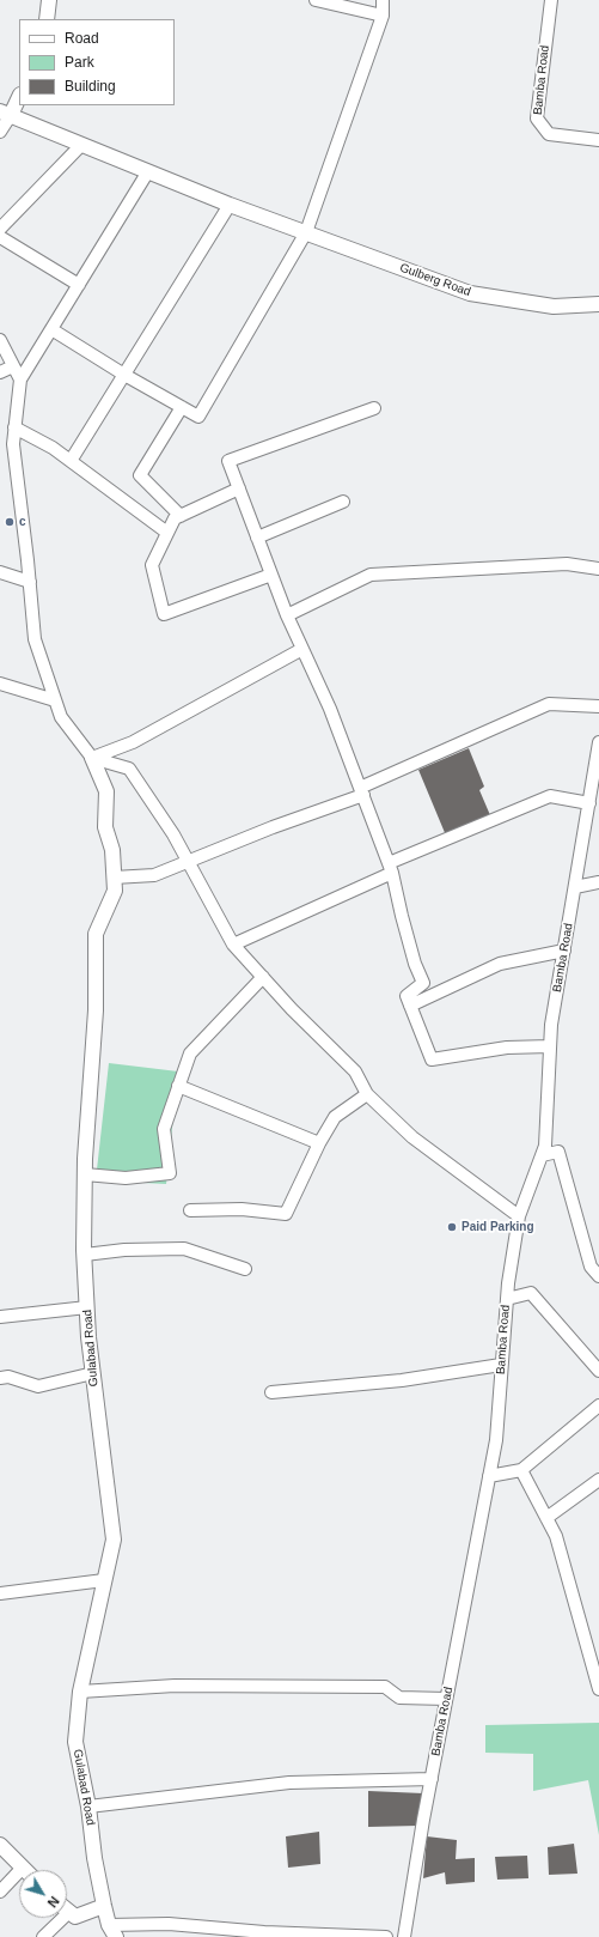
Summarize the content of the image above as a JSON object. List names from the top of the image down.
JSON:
{
  "streets": {
    "street": ["Bamba Road", "Gulberg Road", "Gulabad Road"]
  },
  "places": ["c", "Paid Parking"],
  "legend": ["Road", "Park", "Building"],
  "north": "bottom right"
}
